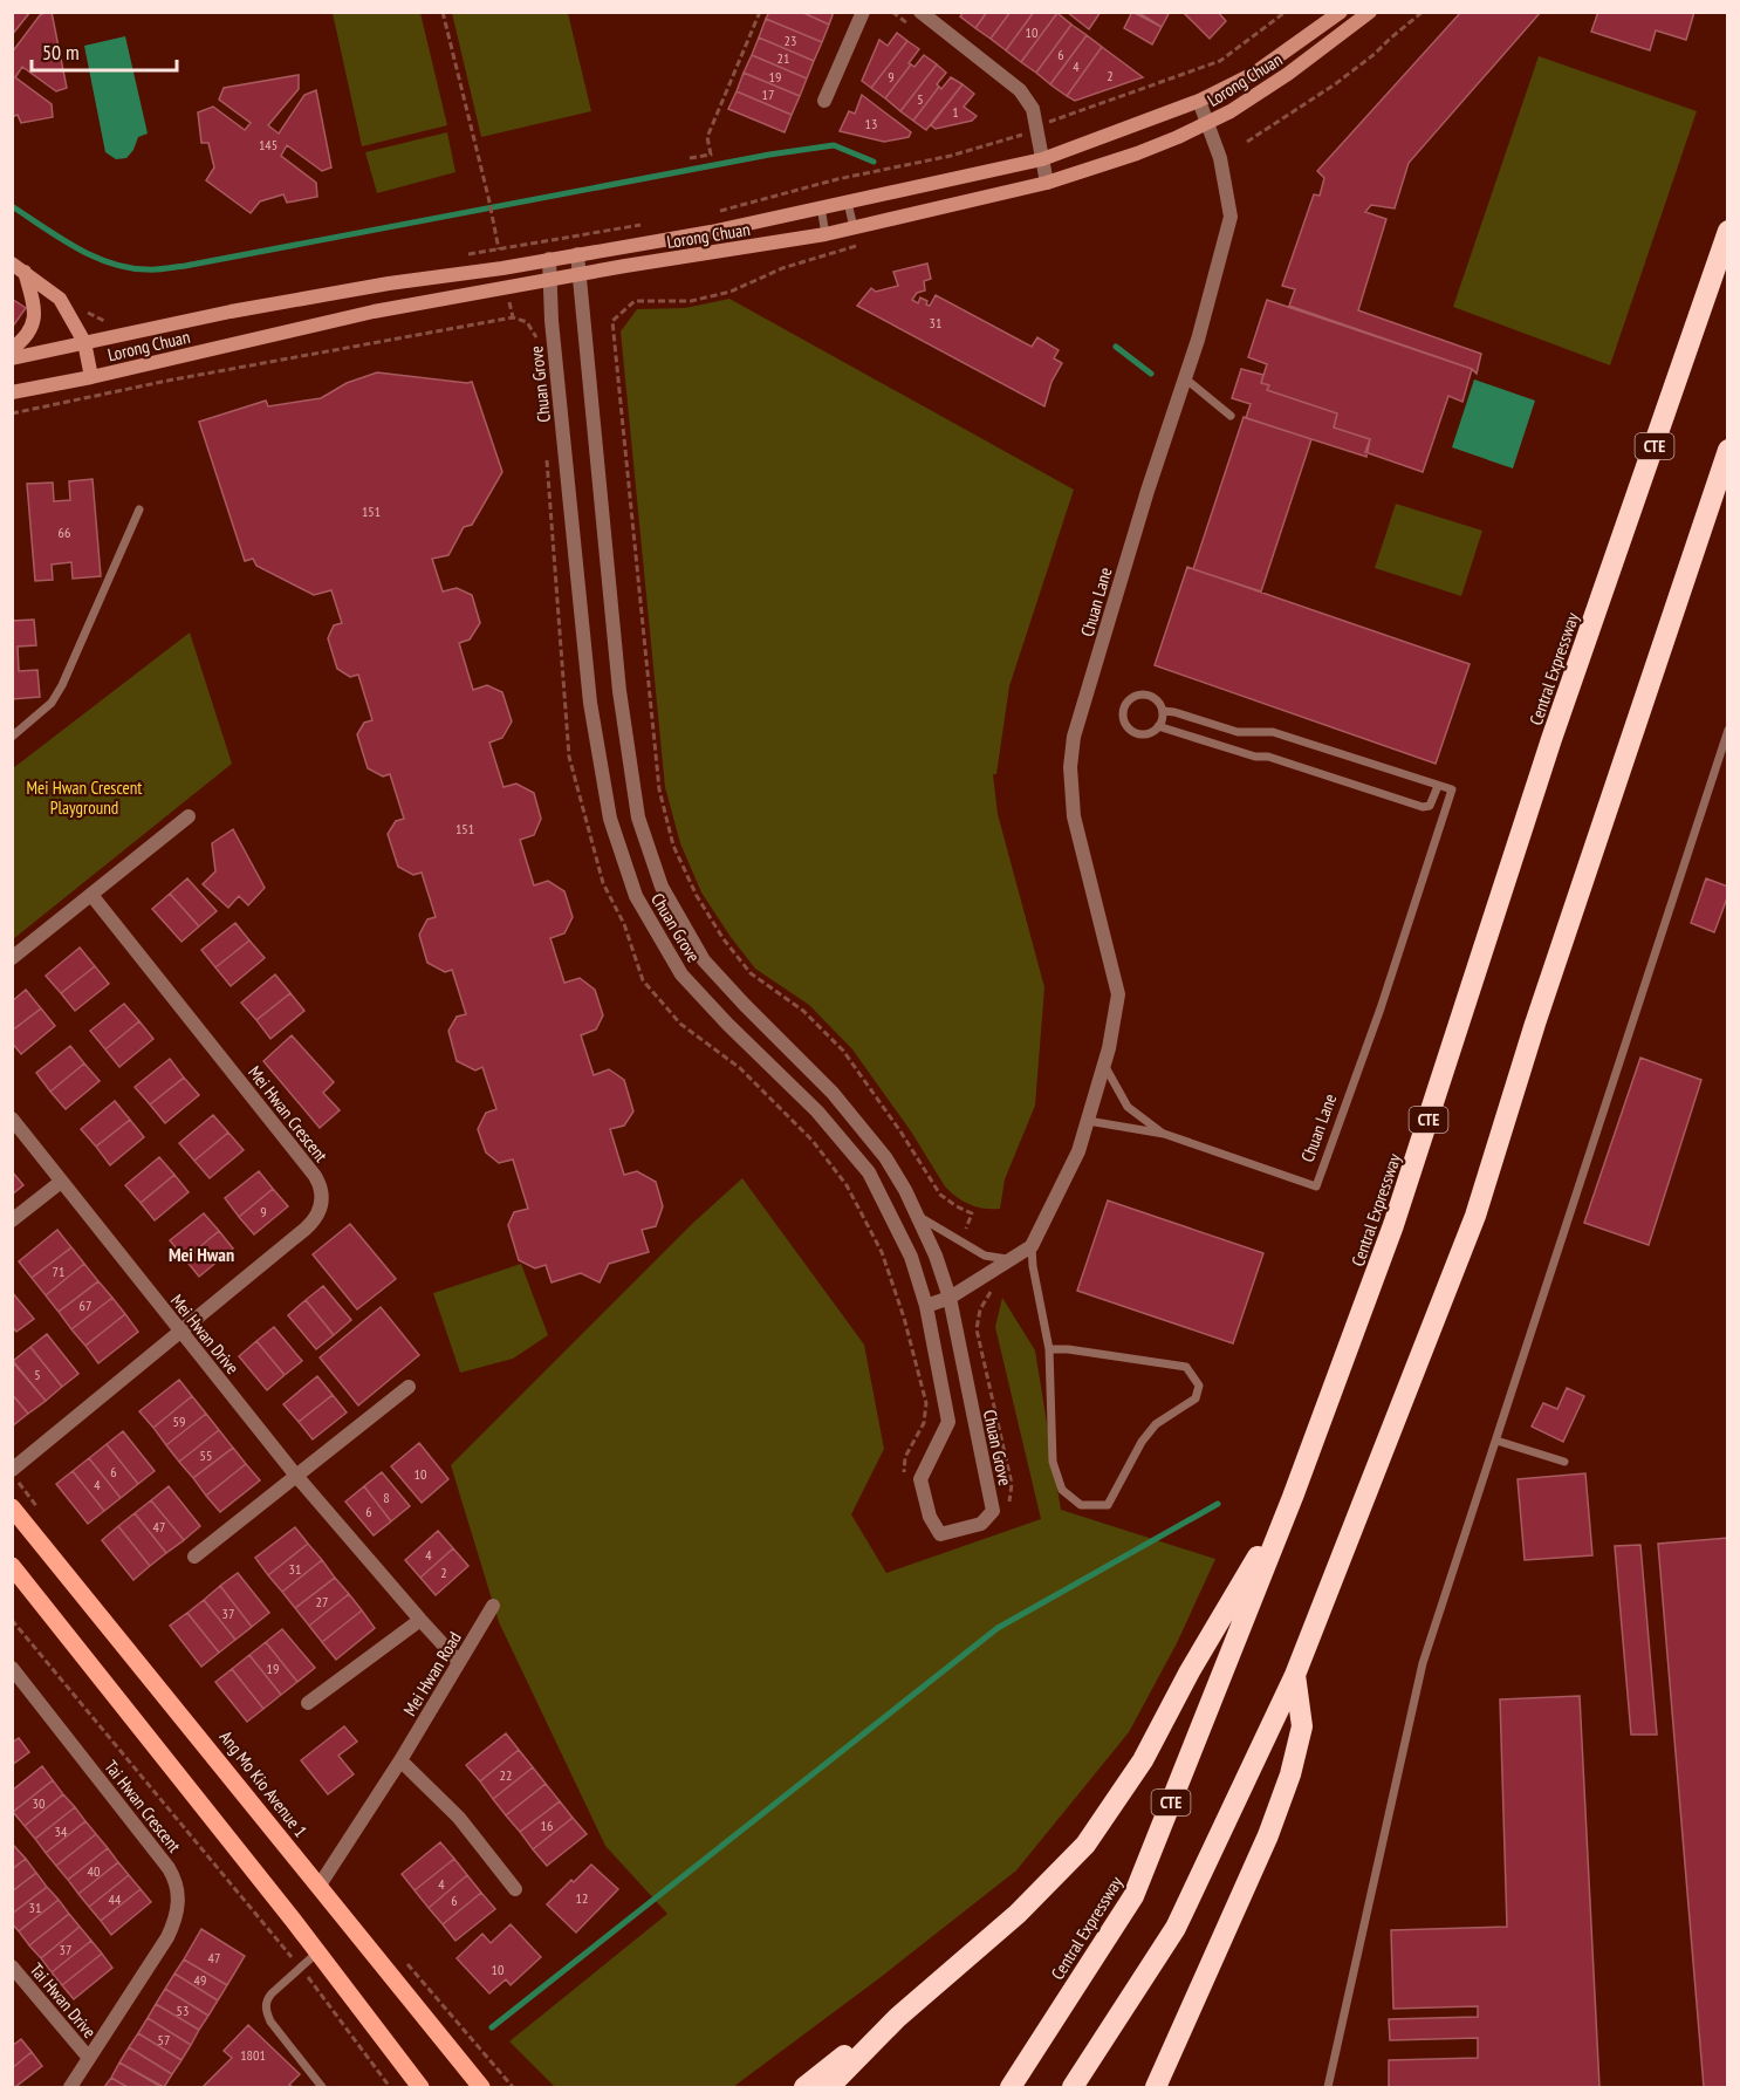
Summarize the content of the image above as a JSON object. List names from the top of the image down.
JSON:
{
  "streets": {
    "highway": ["CTE", "Central Expressway"],
    "main road": ["Lorong Chuan", "Ang Mo Kio Avenue 1"],
    "street": [
      "Chuan Grove",
      "Chuan Lane",
      "Mei Hwan Crescent",
      "Mei Hwan Drive",
      "Mei Hwan Road",
      "Tai Hwan Crescent",
      "Tai Hwan Drive"
    ]
  },
  "crossings": [
    ["Lorong Chuan", "Chuan Grove"],
    ["Lorong Chuan", "Chuan Lane"],
    ["Mei Hwan Crescent", "Mei Hwan Drive"],
    ["Mei Hwan Drive", "Mei Hwan Road"],
    ["Mei Hwan Road", "Ang Mo Kio Avenue 1"],
    ["Tai Hwan Crescent", "Tai Hwan Drive"]
  ],
  "districts": ["Mei Hwan"],
  "parks": ["Mei Hwan Crescent Playground"],
  "house_numbers": [
    "10",
    "23",
    "6",
    "21",
    "4",
    "2",
    "19",
    "9",
    "17",
    "5",
    "1",
    "13",
    "145",
    "31",
    "151",
    "66",
    "151",
    "9",
    "71",
    "67",
    "5",
    "59",
    "55",
    "6",
    "10",
    "4",
    "8",
    "6",
    "47",
    "4",
    "31",
    "2",
    "27",
    "37",
    "19",
    "22",
    "30",
    "16",
    "34",
    "40",
    "4",
    "12",
    "44",
    "6",
    "31",
    "37",
    "47",
    "10",
    "49",
    "53",
    "57",
    "1801"
  ],
  "scale_bar": "50 m"
}
